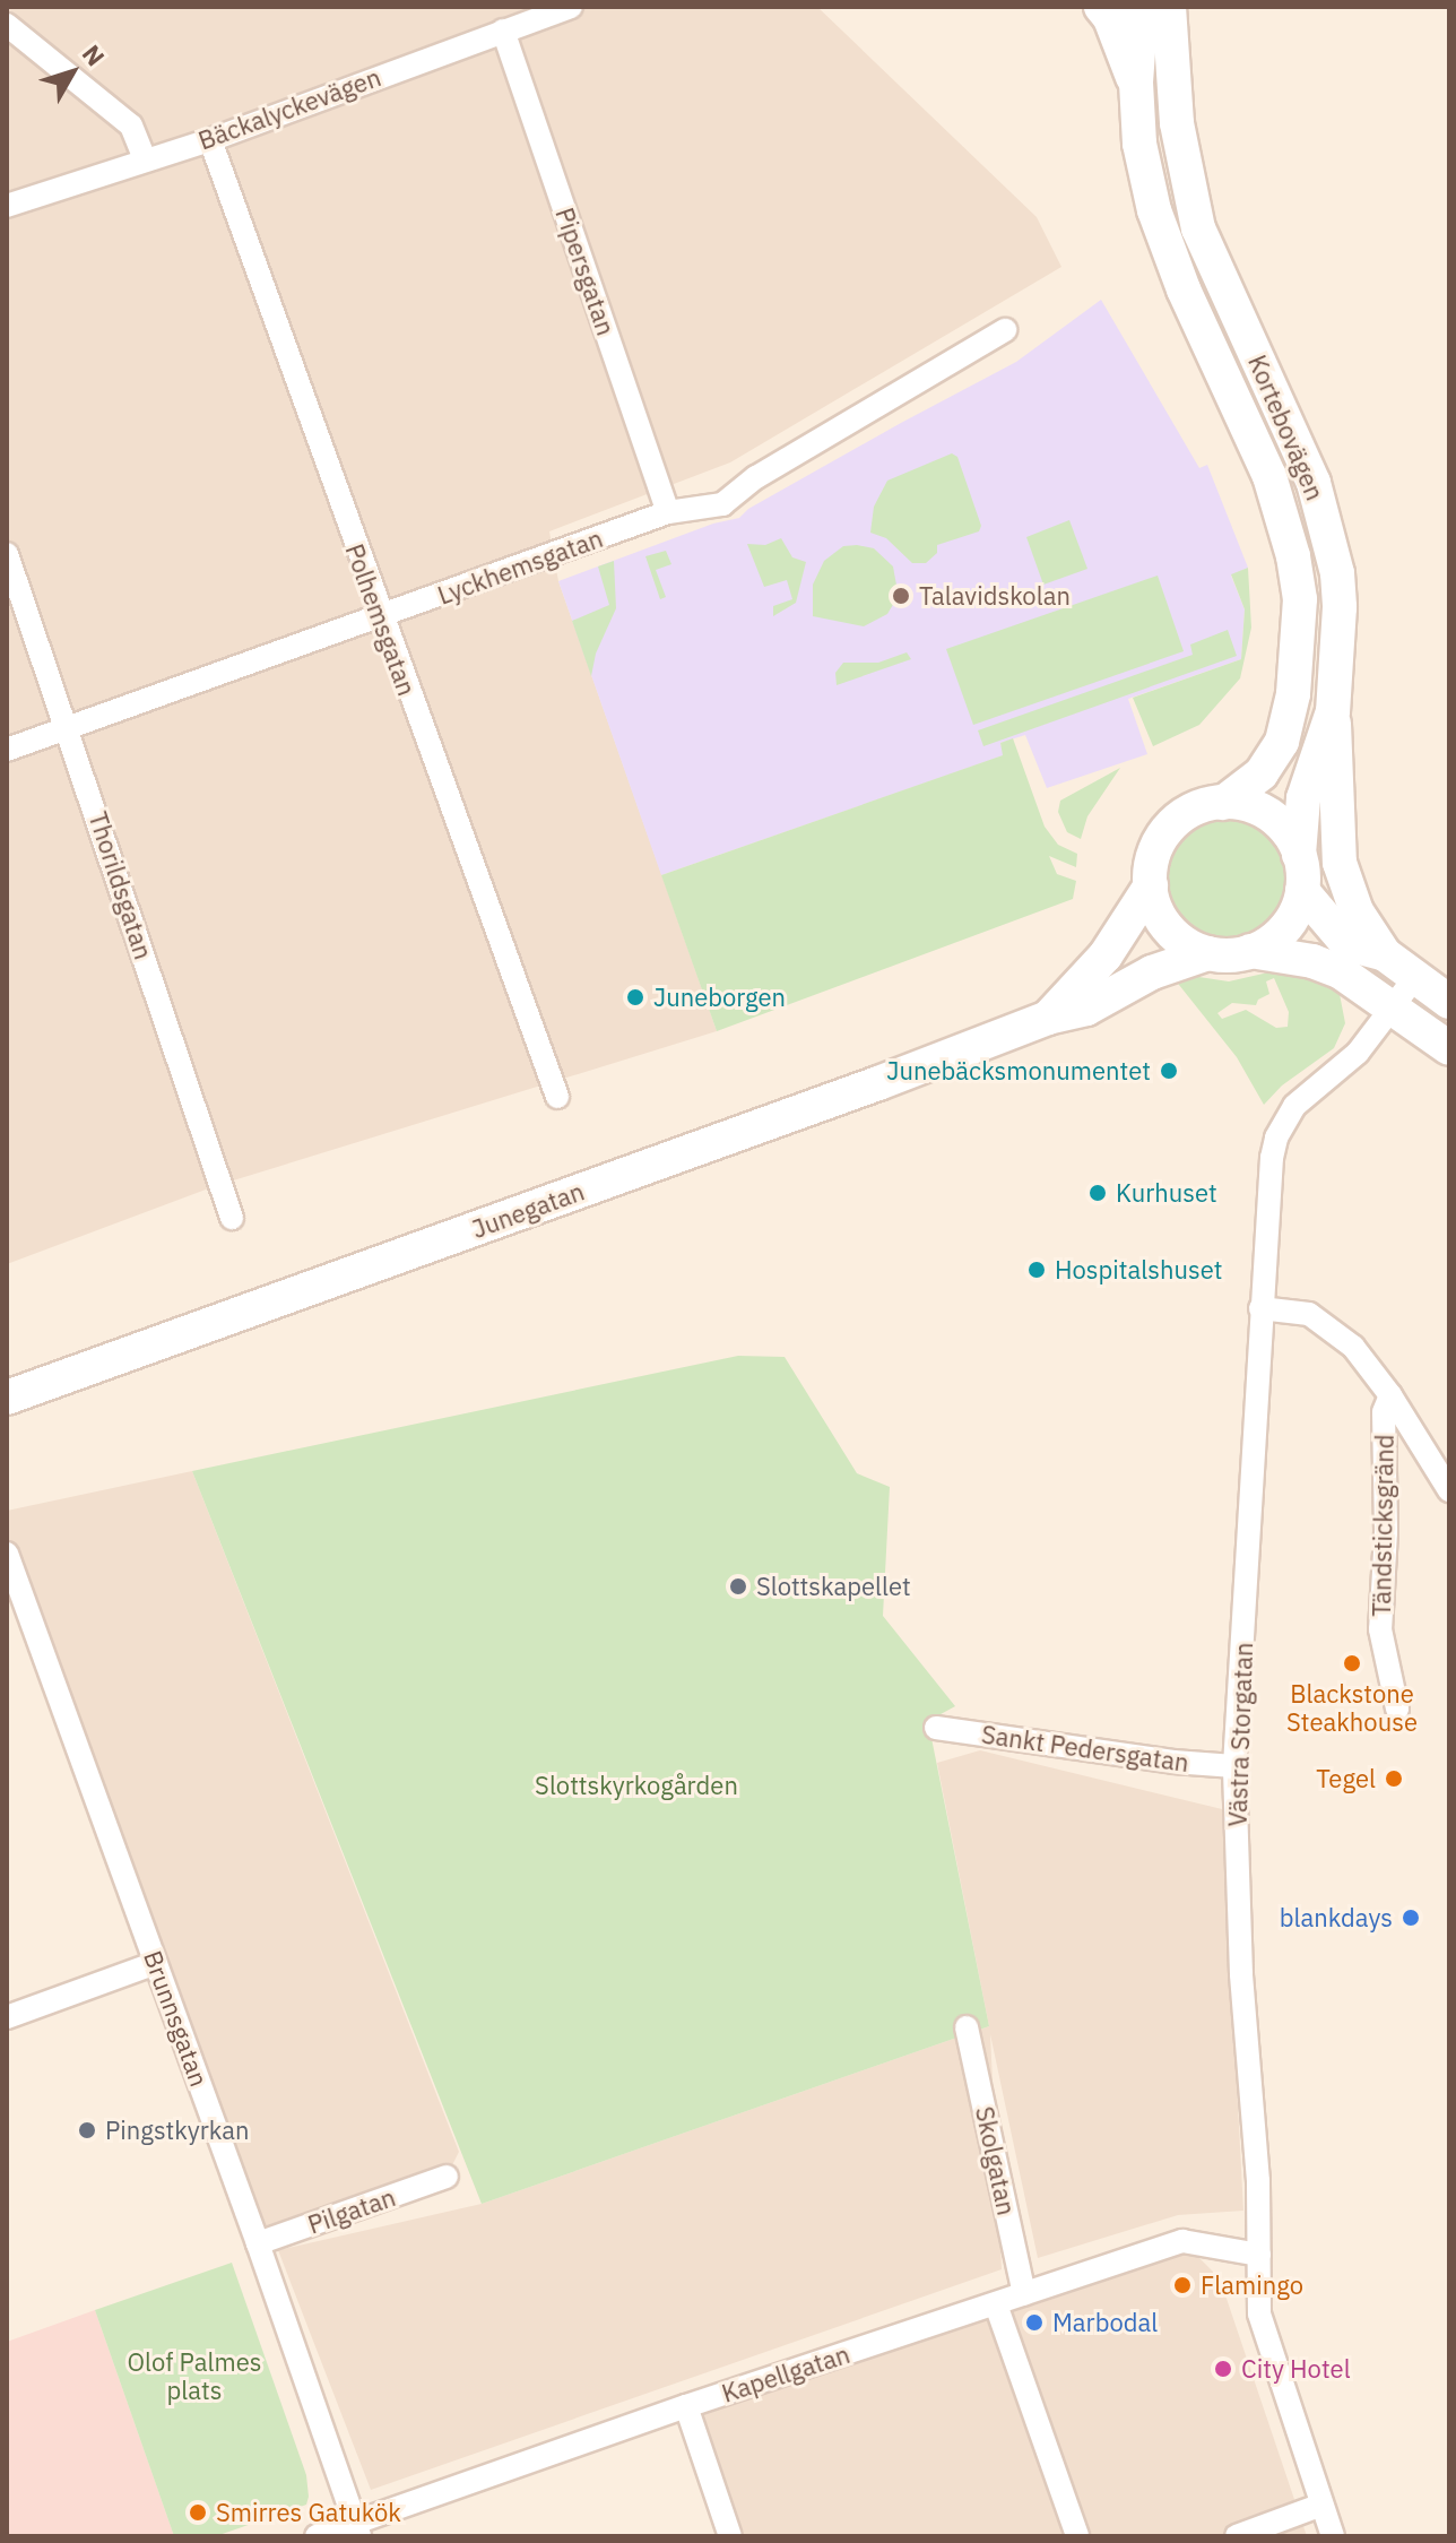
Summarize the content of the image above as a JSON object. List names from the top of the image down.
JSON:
{
  "streets": {
    "street": [
      "Bäckalyckevägen",
      "Pipersgatan",
      "Kortebovägen",
      "Lyckhemsgatan",
      "Polhemsgatan",
      "Thorildsgatan",
      "Junegatan",
      "Tändsticksgränd",
      "Västra Storgatan",
      "Sankt Pedersgatan",
      "Brunnsgatan",
      "Skolgatan",
      "Pilgatan",
      "Kapellgatan"
    ]
  },
  "crossings": [
    ["Bäckalyckevägen", "Pipersgatan"],
    ["Bäckalyckevägen", "Polhemsgatan"],
    ["Pipersgatan", "Lyckhemsgatan"],
    ["Kortebovägen", "Junegatan"],
    ["Lyckhemsgatan", "Polhemsgatan"],
    ["Lyckhemsgatan", "Thorildsgatan"],
    ["Västra Storgatan", "Sankt Pedersgatan"],
    ["Västra Storgatan", "Kapellgatan"],
    ["Brunnsgatan", "Pilgatan"],
    ["Brunnsgatan", "Kapellgatan"],
    ["Skolgatan", "Kapellgatan"]
  ],
  "parks": ["Slottskyrkogården", "Olof Palmes plats"],
  "places": [
    "Talavidskolan",
    "Juneborgen",
    "Junebäcksmonumentet",
    "Kurhuset",
    "Hospitalshuset",
    "Slottskapellet",
    "Blackstone Steakhouse",
    "Tegel",
    "blankdays",
    "Pingstkyrkan",
    "Flamingo",
    "Marbodal",
    "City Hotel",
    "Smirres Gatukök"
  ],
  "north": "top right"
}
